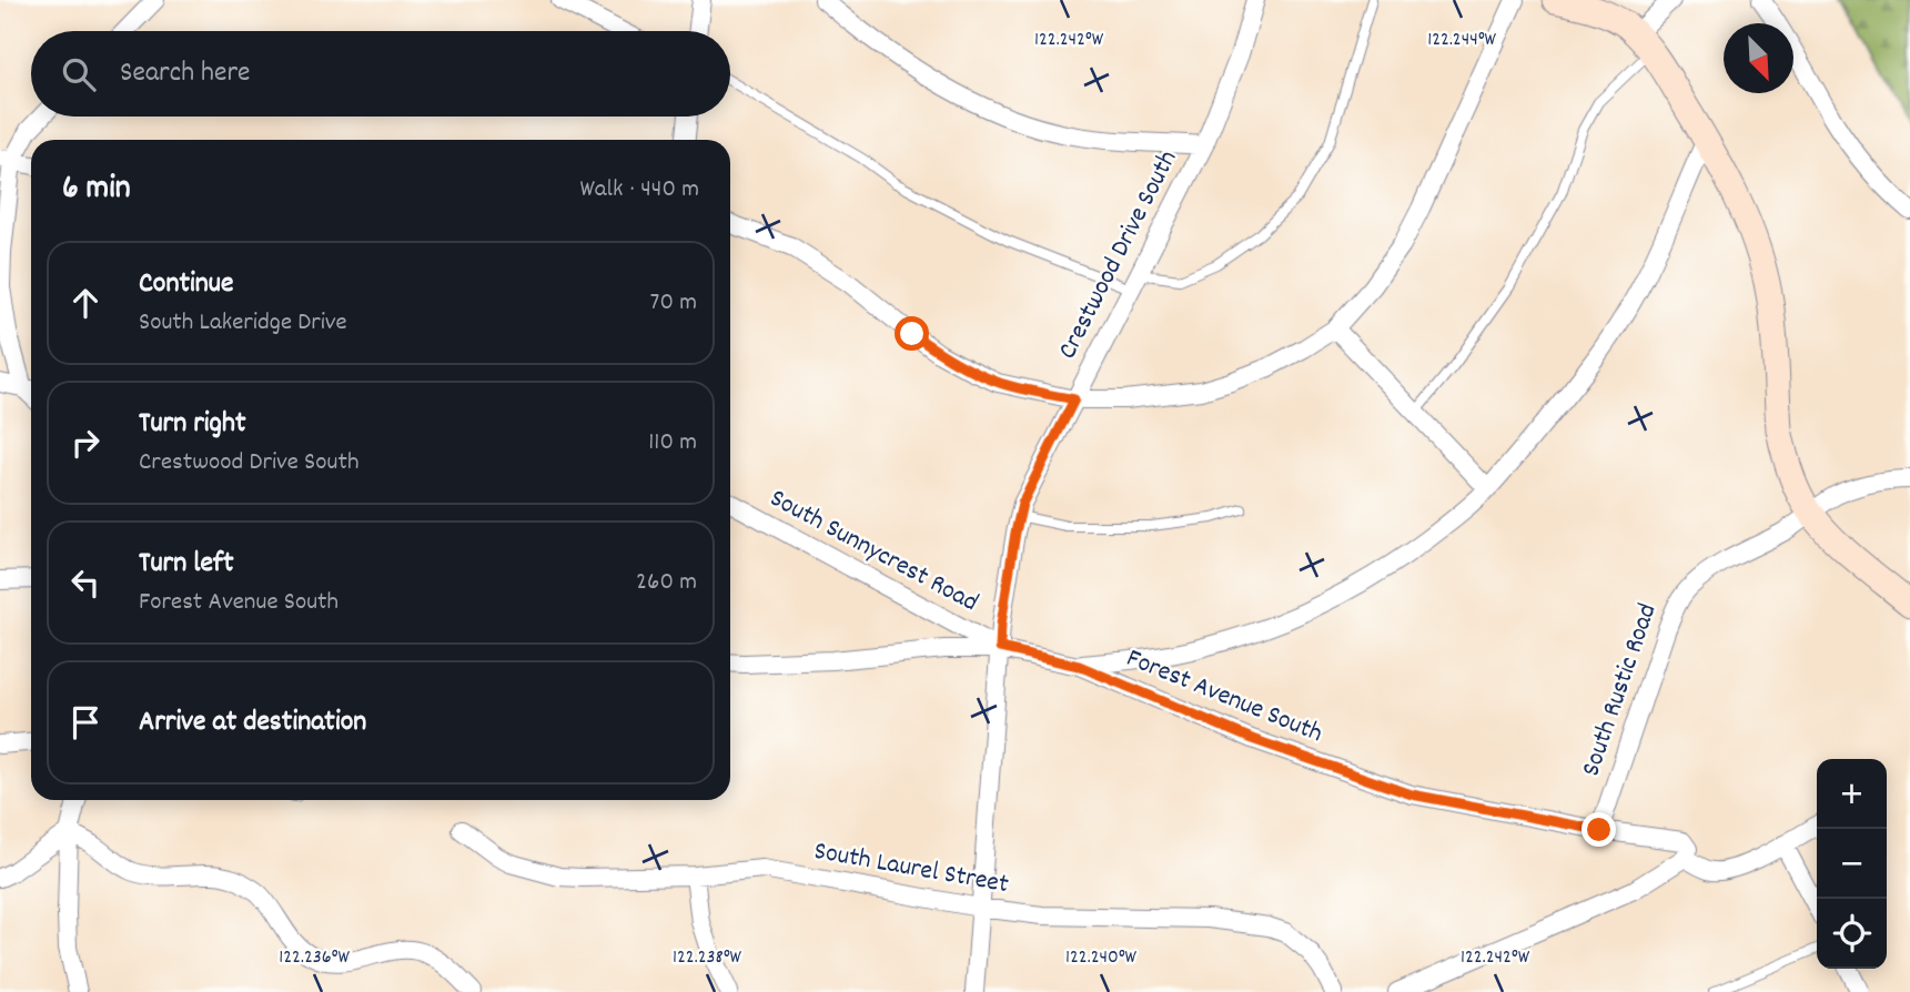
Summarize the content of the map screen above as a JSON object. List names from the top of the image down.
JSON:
{
  "streets": {
    "street": [
      "Crestwood Drive South",
      "South Sunnycrest Road",
      "South Rustic Road",
      "Forest Avenue South",
      "South Laurel Street"
    ]
  },
  "crossings": [
    ["Crestwood Drive South", "South Sunnycrest Road"],
    ["Crestwood Drive South", "Forest Avenue South"],
    ["Crestwood Drive South", "South Laurel Street"],
    ["South Sunnycrest Road", "Forest Avenue South"],
    ["South Rustic Road", "Forest Avenue South"]
  ],
  "north": "bottom right",
  "page": {
    "search": "Search here",
    "heading": ["6 min", "Walk · 440 m"],
    "list": [
      ["Continue", "South Lakeridge Drive", "70 m"],
      ["Turn right", "Crestwood Drive South", "110 m"],
      ["Turn left", "Forest Avenue South", "260 m"],
      "Arrive at destination"
    ],
    "map_buttons": ["+", "−"]
  },
  "coordinates": [
    "122.242°W",
    "122.244°W",
    "122.236°W",
    "122.238°W",
    "122.240°W"
  ]
}
